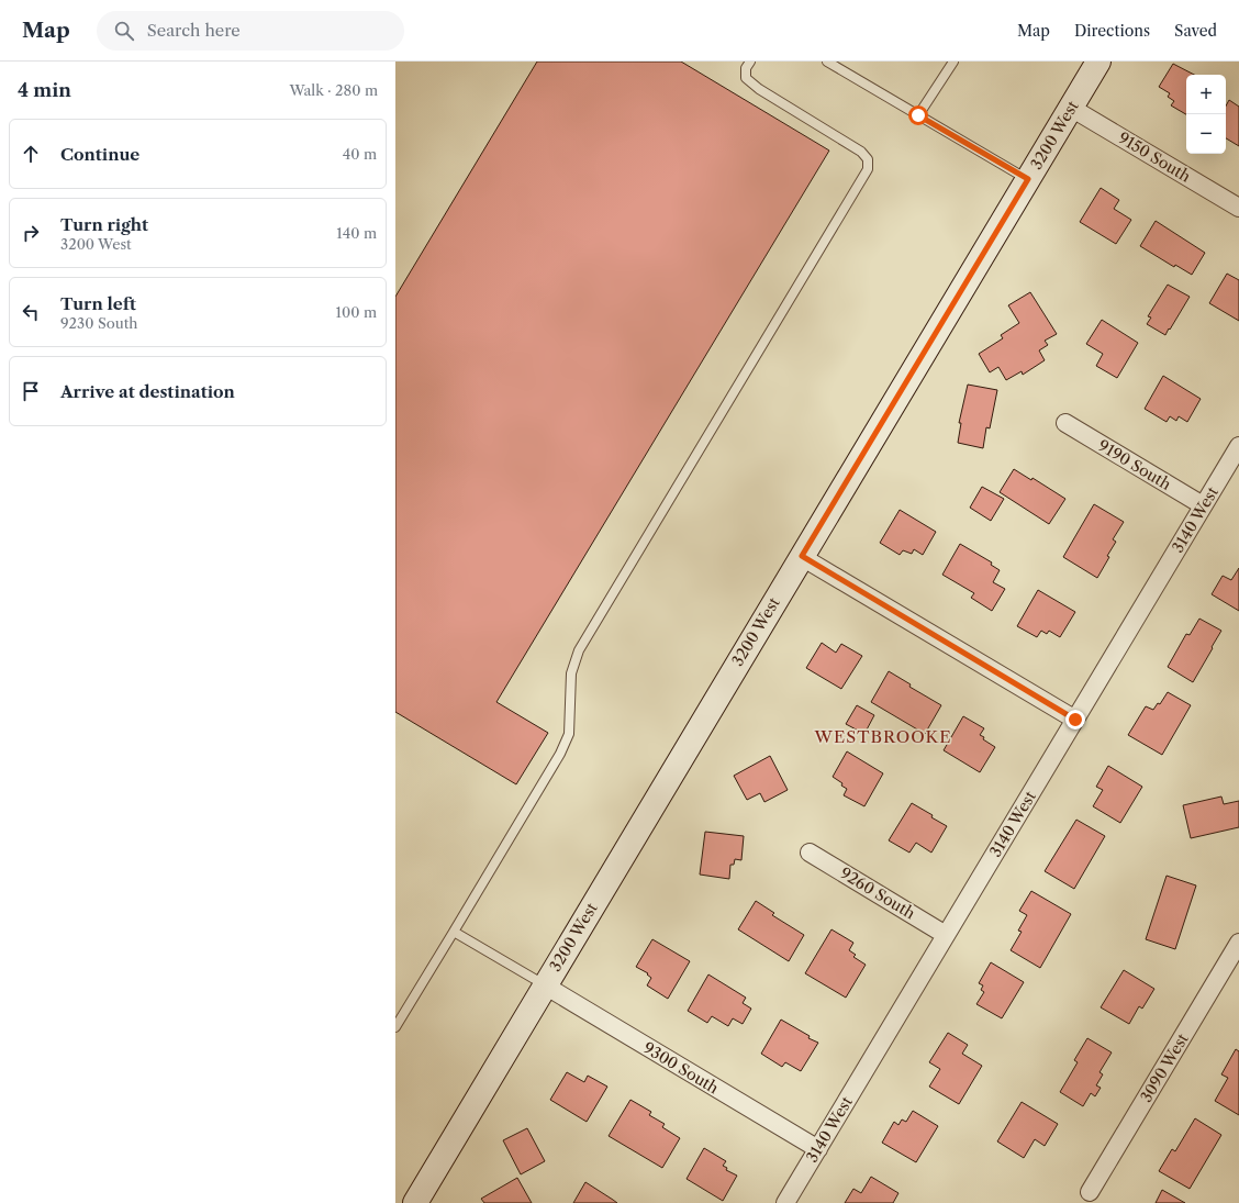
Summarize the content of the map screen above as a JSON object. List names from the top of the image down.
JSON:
{
  "streets": {
    "street": [
      "3200 West",
      "9150 South",
      "9190 South",
      "3140 West",
      "9260 South",
      "9300 South",
      "3090 West"
    ]
  },
  "crossings": [
    ["3200 West", "9150 South"],
    ["3200 West", "9300 South"],
    ["9190 South", "3140 West"],
    ["3140 West", "9260 South"],
    ["3140 West", "9300 South"]
  ],
  "districts": ["WESTBROOKE"],
  "page": {
    "header": "Map",
    "search": "Search here",
    "nav": ["Map", "Directions", "Saved"],
    "heading": ["4 min", "Walk · 280 m"],
    "map_buttons": ["+", "−"],
    "list": [
      ["Continue", "40 m"],
      ["Turn right", "3200 West", "140 m"],
      ["Turn left", "9230 South", "100 m"],
      "Arrive at destination"
    ]
  }
}
